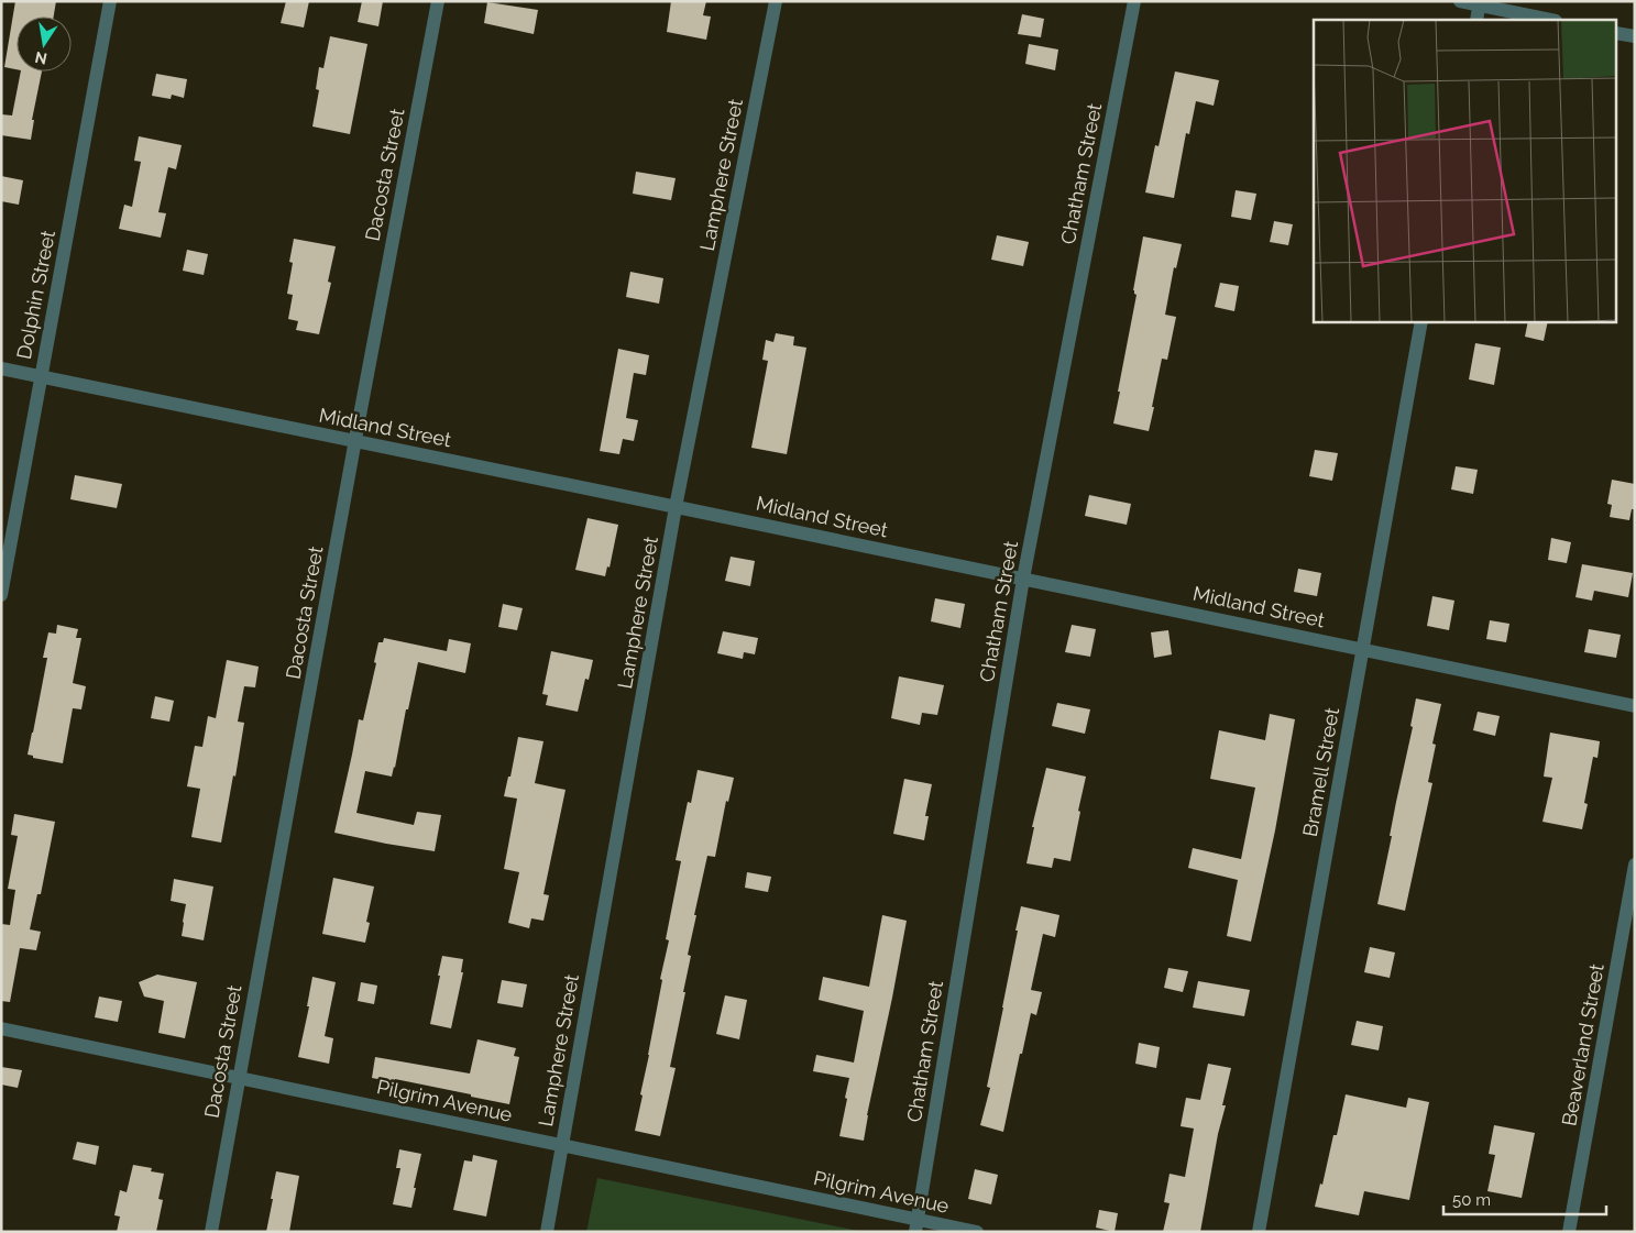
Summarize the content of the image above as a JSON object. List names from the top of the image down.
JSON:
{
  "streets": {
    "street": [
      "Chatham Street",
      "Dacosta Street",
      "Lamphere Street",
      "Dolphin Street",
      "Midland Street",
      "Bramell Street",
      "Beaverland Street",
      "Pilgrim Avenue"
    ]
  },
  "crossings": [
    ["Chatham Street", "Midland Street"],
    ["Chatham Street", "Pilgrim Avenue"],
    ["Dacosta Street", "Midland Street"],
    ["Dacosta Street", "Pilgrim Avenue"],
    ["Lamphere Street", "Midland Street"],
    ["Lamphere Street", "Pilgrim Avenue"],
    ["Dolphin Street", "Midland Street"],
    ["Midland Street", "Bramell Street"]
  ],
  "scale_bar": "50 m",
  "north": "bottom"
}
